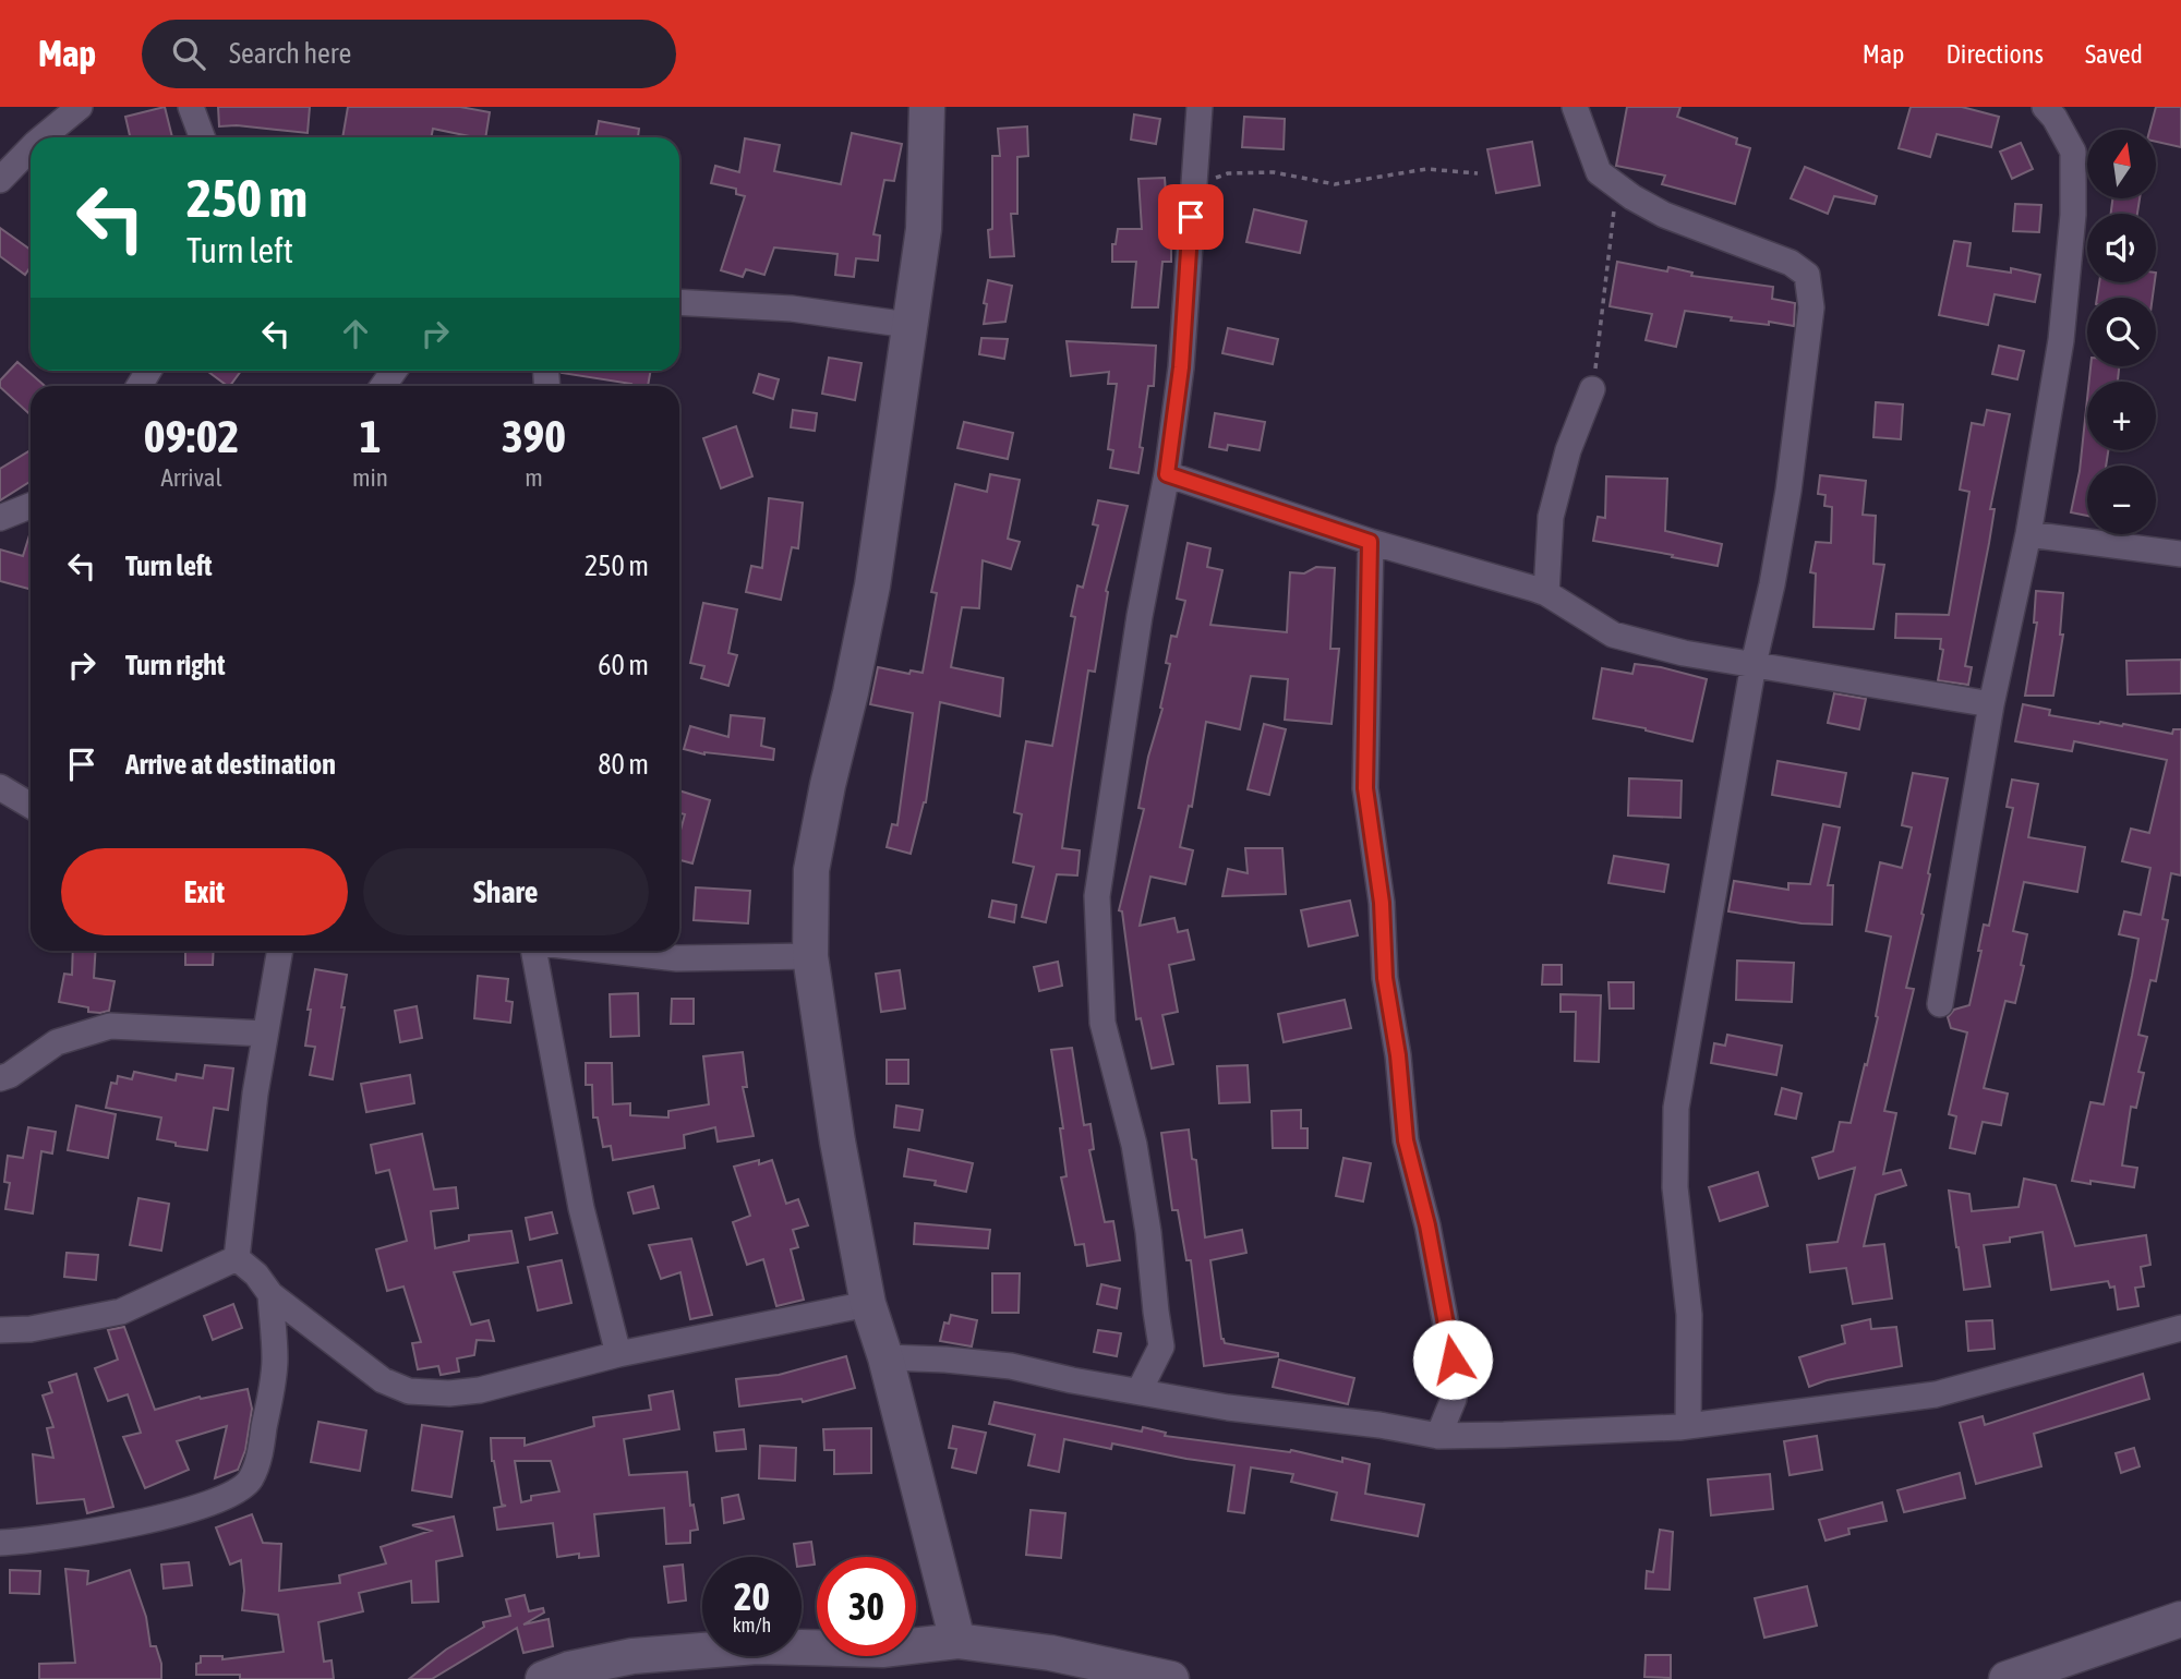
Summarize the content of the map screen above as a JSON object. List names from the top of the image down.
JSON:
{
  "north": "top",
  "page": {
    "header": "Map",
    "search": "Search here",
    "nav": ["Map", "Directions", "Saved"],
    "map_buttons": ["+", "−"],
    "turn": ["250 m", "Turn left"],
    "eta": [
      "09:02",
      "Arrival",
      "1",
      "min",
      "390",
      "m"
    ],
    "list": [
      {
        "name": "Turn left",
        "value": "250 m"
      },
      {
        "name": "Turn right",
        "value": "60 m"
      },
      {
        "name": "Arrive at destination",
        "value": "80 m"
      }
    ],
    "buttons": ["Exit", "Share"],
    "speed": "20 km/h",
    "limit": "30"
  }
}
